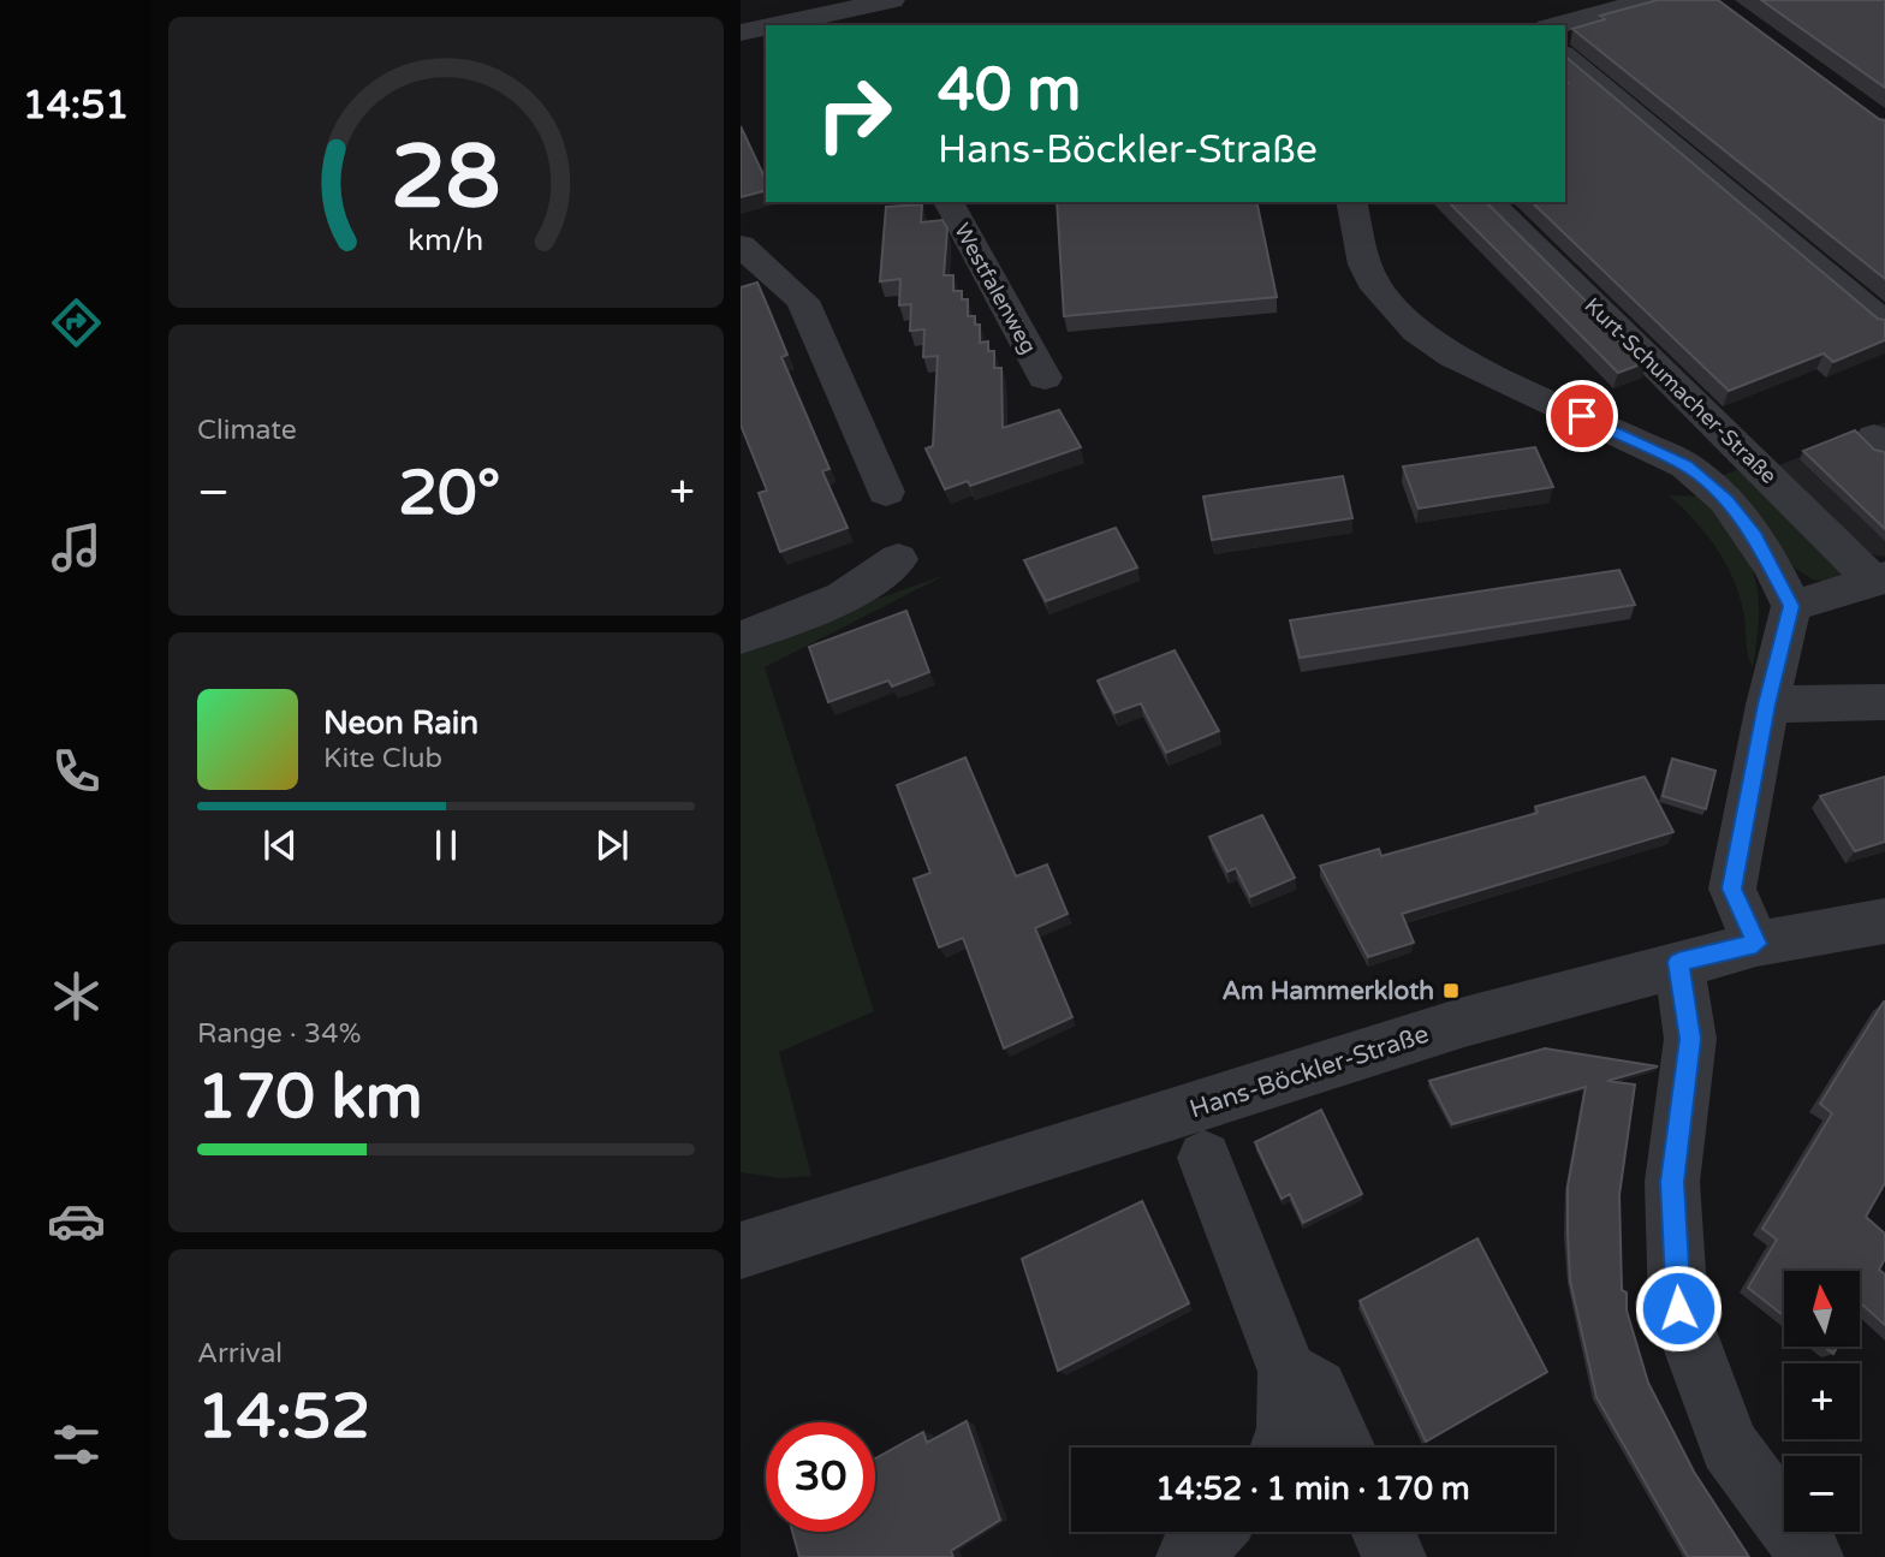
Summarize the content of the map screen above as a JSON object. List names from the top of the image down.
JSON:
{
  "streets": {
    "street": ["Westfalenweg", "Kurt-Schumacher-Straße", "Hans-Böckler-Straße"]
  },
  "places": {
    "transit": ["Am Hammerkloth"]
  },
  "north": "top",
  "page": {
    "tabs": "14:51",
    "turn": ["40 m", "Hans-Böckler-Straße"],
    "tile": [
      "Climate",
      ["Range · 34%", "170 km"],
      ["Arrival", "14:52"]
    ],
    "heat": ["−", "20°", "+"],
    "song": ["Neon Rain", "Kite Club"],
    "map_buttons": ["+", "−"],
    "limit": "30",
    "trip": "14:52 · 1 min · 170 m",
    "gauge": ["28", "km/h"]
  }
}
